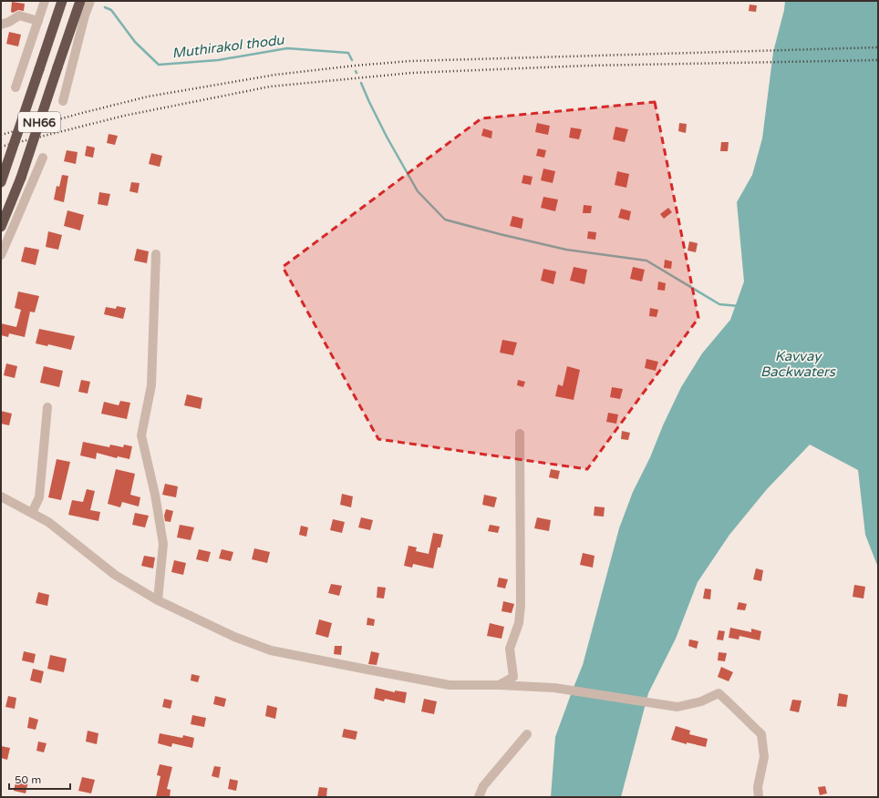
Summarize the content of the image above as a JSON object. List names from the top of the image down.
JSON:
{
  "streets": {
    "highway": ["NH66"]
  },
  "water": ["Muthirakol thodu", "Kavvay Backwaters"],
  "scale_bar": "50 m"
}
